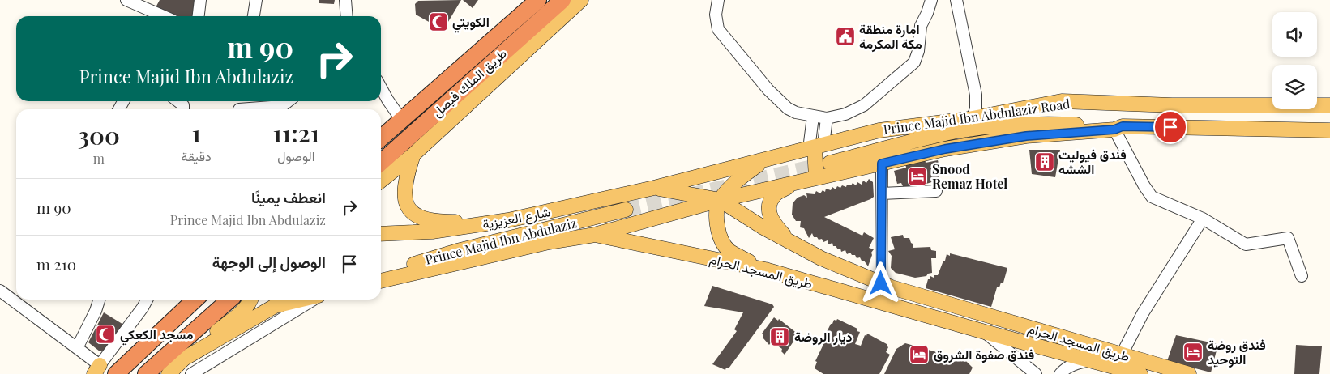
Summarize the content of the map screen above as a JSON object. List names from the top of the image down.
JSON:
{
  "streets": {
    "highway": ["طريق الملك فيصل"],
    "main road": [
      "Prince Majid Ibn Abdulaziz Road",
      "شارع العزيزية",
      "Prince Majid Ibn Abdulaziz",
      "طريق المسجد الحرام"
    ]
  },
  "crossings": [
    ["Prince Majid Ibn Abdulaziz Road", "شارع العزيزية"],
    ["Prince Majid Ibn Abdulaziz Road", "طريق المسجد الحرام"],
    ["شارع العزيزية", "طريق المسجد الحرام"]
  ],
  "places": {
    "mosque": ["الكويتي", "مسجد الكعكي"],
    "public building": ["امارة منطقة مكة المكرمة"],
    "building": ["فندق فيوليت الششه", "ديار الروضة"],
    "hotel": ["Snood Remaz Hotel", "فندق روضة التوحيد", "فندق صفوة الشروق"]
  },
  "page": {
    "turn": ["90 m", "Prince Majid Ibn Abdulaziz"],
    "eta": [
      "11:21",
      "الوصول",
      "1",
      "دقيقة",
      "300",
      "m"
    ],
    "list": [
      {
        "name": "انعطف يمينًا",
        "note": "Prince Majid Ibn Abdulaziz",
        "value": "90 m"
      },
      {
        "name": "الوصول إلى الوجهة",
        "value": "210 m"
      }
    ]
  }
}
